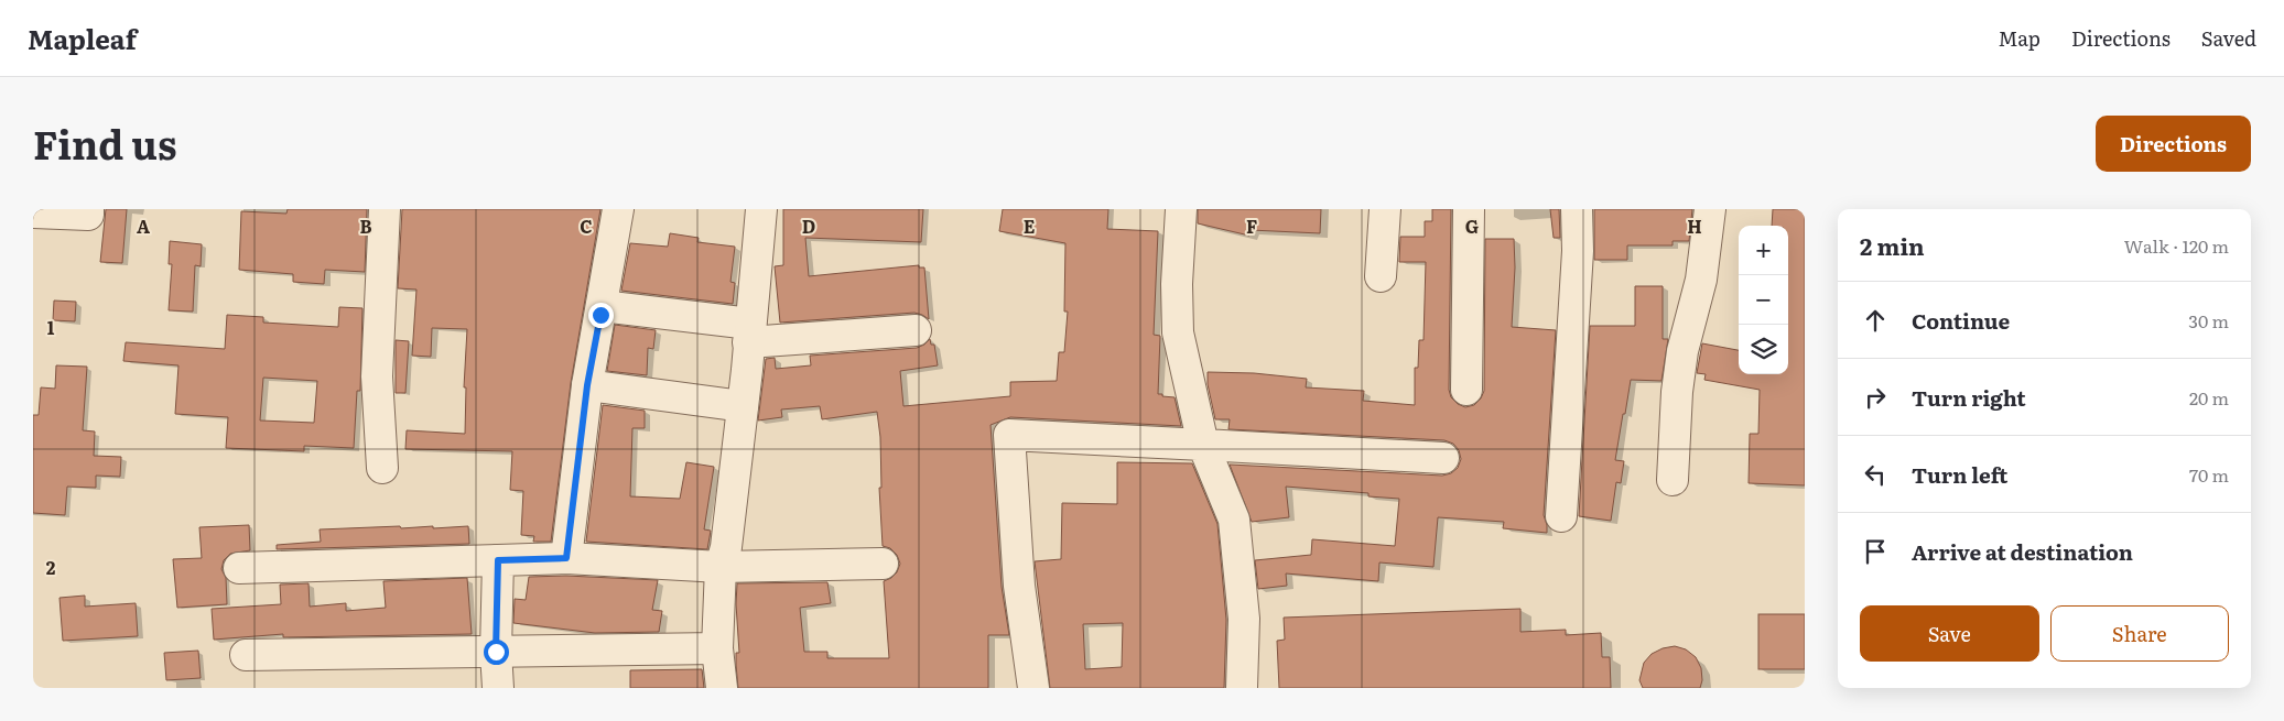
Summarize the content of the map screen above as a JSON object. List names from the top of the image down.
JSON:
{
  "page": {
    "header": "Mapleaf",
    "nav": ["Map", "Directions", "Saved"],
    "title": "Find us",
    "buttons": [
      "Directions",
      ["Save", "Share"]
    ],
    "heading": ["2 min", "Walk · 120 m"],
    "map_buttons": ["+", "−"],
    "list": [
      ["Continue", "30 m"],
      ["Turn right", "20 m"],
      ["Turn left", "70 m"],
      "Arrive at destination"
    ]
  },
  "grid": {
    "columns": [
      "A",
      "B",
      "C",
      "D",
      "E",
      "F",
      "G",
      "H"
    ],
    "rows": ["1", "2"]
  }
}
